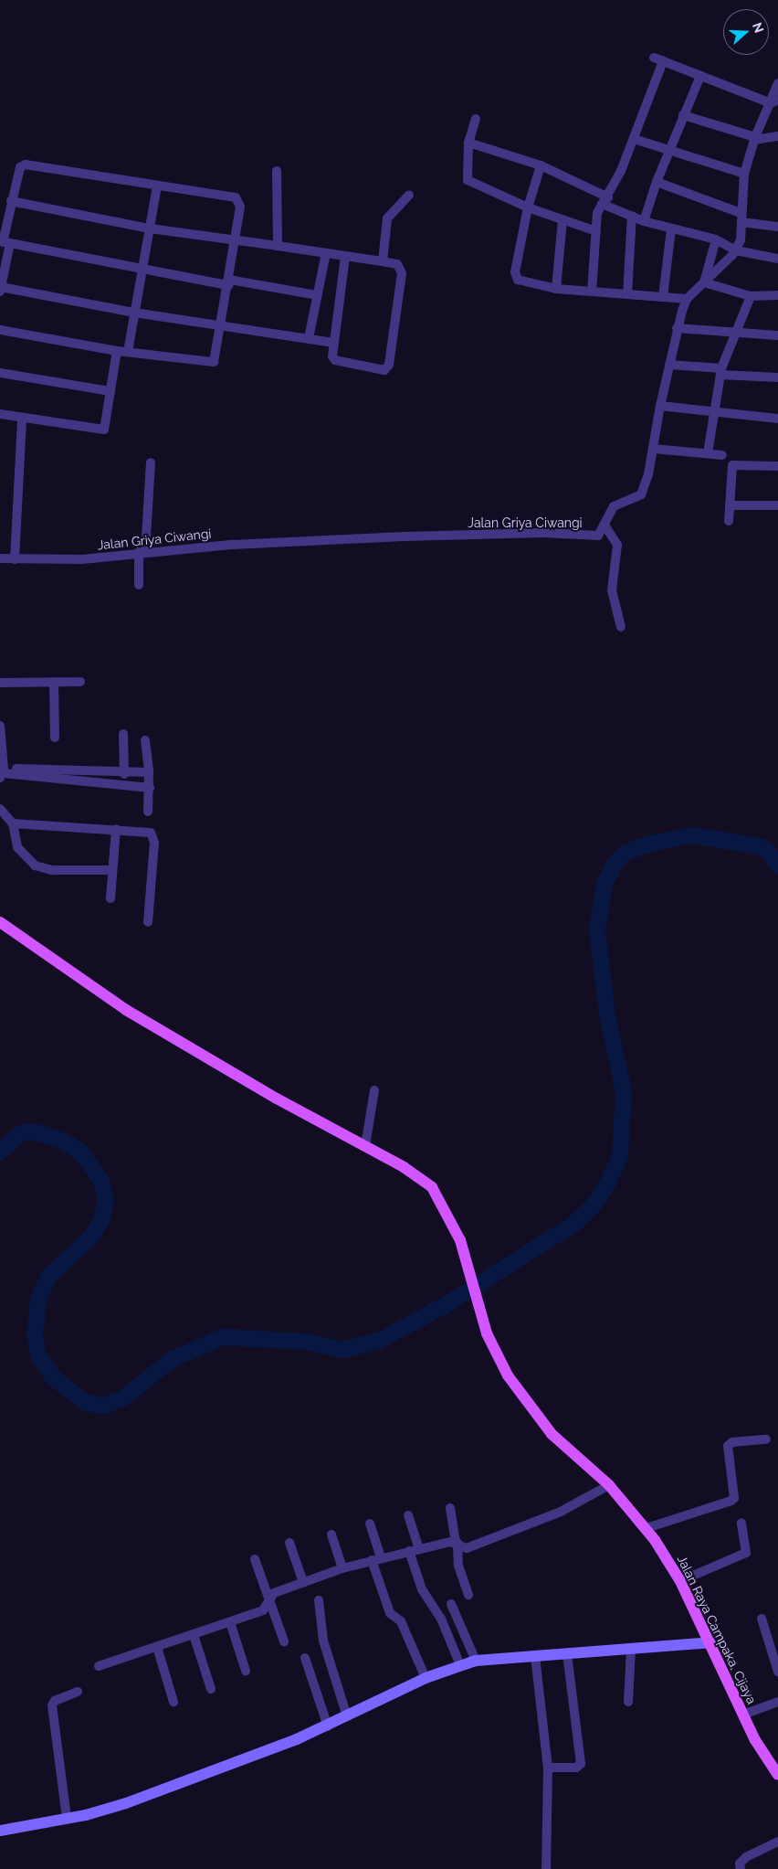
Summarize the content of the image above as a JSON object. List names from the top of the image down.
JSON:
{
  "streets": {
    "main road": ["Jalan Raya Campaka, Cijaya"],
    "street": ["Jalan Griya Ciwangi"]
  },
  "north": "right"
}
